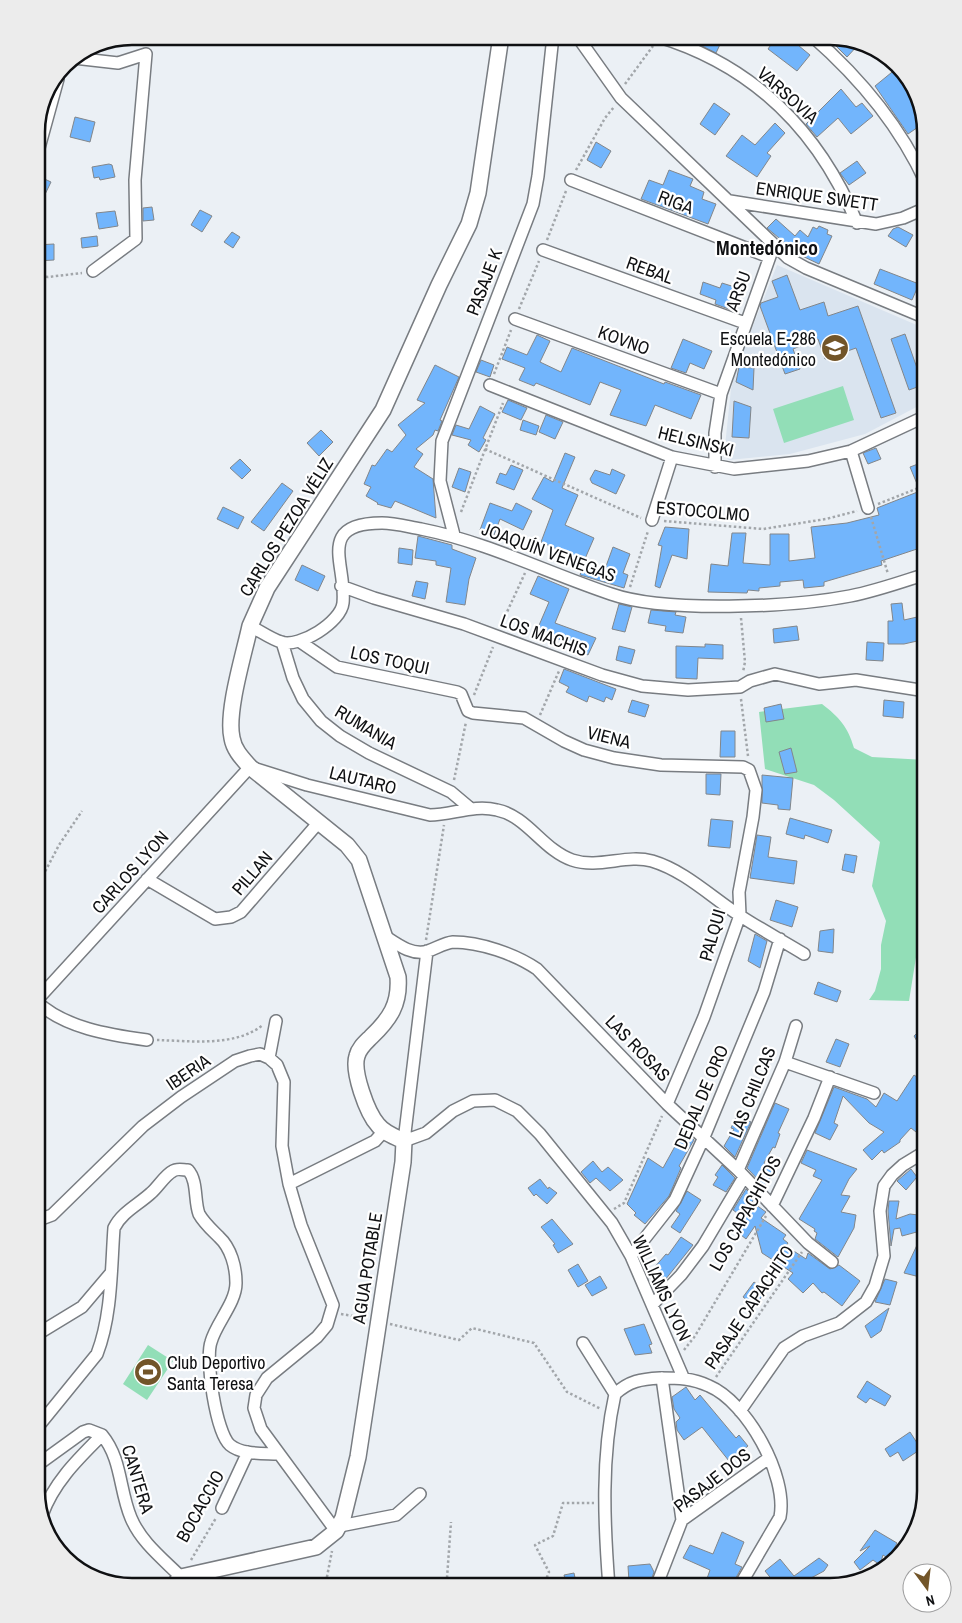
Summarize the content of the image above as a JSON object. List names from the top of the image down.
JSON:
{
  "streets": {
    "main road": ["CARLOS PEZOA VÉLIZ", "AGUA POTABLE"],
    "street": [
      "VARSOVIA",
      "ENRIQUE SWETT",
      "RIGA",
      "REBAL",
      "PASAJE K",
      "ARSU",
      "KOVNO",
      "HELSINSKI",
      "JOAQUÍN VENEGAS",
      "LOS MACHIS",
      "LOS TOQUI",
      "RUMANIA",
      "VIENA",
      "LAUTARO",
      "CARLOS LYON",
      "PILLAN",
      "PALQUI",
      "LAS ROSAS",
      "IBERIA",
      "LAS CHILCAS",
      "DEDAL DE ORO",
      "LOS CAPACHITOS",
      "WILLIAMS LYON",
      "CANTERA",
      "PASAJE DOS",
      "BOCACCIO"
    ],
    "path": ["ESTOCOLMO", "PASAJE CAPACHITO"]
  },
  "crossings": [
    ["VARSOVIA", "ENRIQUE SWETT"],
    ["RIGA", "ARSU"],
    ["REBAL", "ARSU"],
    ["PASAJE K", "JOAQUÍN VENEGAS"],
    ["ARSU", "KOVNO"],
    ["ARSU", "HELSINSKI"],
    ["CARLOS PEZOA VÉLIZ", "LAUTARO"],
    ["CARLOS PEZOA VÉLIZ", "CARLOS LYON"],
    ["CARLOS PEZOA VÉLIZ", "PILLAN"],
    ["JOAQUÍN VENEGAS", "LOS MACHIS"],
    ["JOAQUÍN VENEGAS", "LOS TOQUI"],
    ["LOS TOQUI", "VIENA"],
    ["RUMANIA", "LAUTARO"],
    ["VIENA", "PALQUI"],
    ["LAUTARO", "CARLOS LYON"],
    ["LAUTARO", "PALQUI"],
    ["CARLOS LYON", "PILLAN"],
    ["PALQUI", "LAS ROSAS"],
    ["LAS ROSAS", "LAS CHILCAS"],
    ["LAS ROSAS", "DEDAL DE ORO"],
    ["LAS ROSAS", "LOS CAPACHITOS"],
    ["LAS ROSAS", "AGUA POTABLE"],
    ["LAS ROSAS", "PASAJE CAPACHITO"],
    ["LAS CHILCAS", "WILLIAMS LYON"],
    ["DEDAL DE ORO", "WILLIAMS LYON"],
    ["LOS CAPACHITOS", "WILLIAMS LYON"],
    ["AGUA POTABLE", "WILLIAMS LYON"]
  ],
  "districts": ["Montedónico"],
  "places": {
    "school or university": ["Escuela E-286 Montedónico"],
    "sports": ["Club Deportivo Santa Teresa"]
  },
  "north": "bottom"
}
